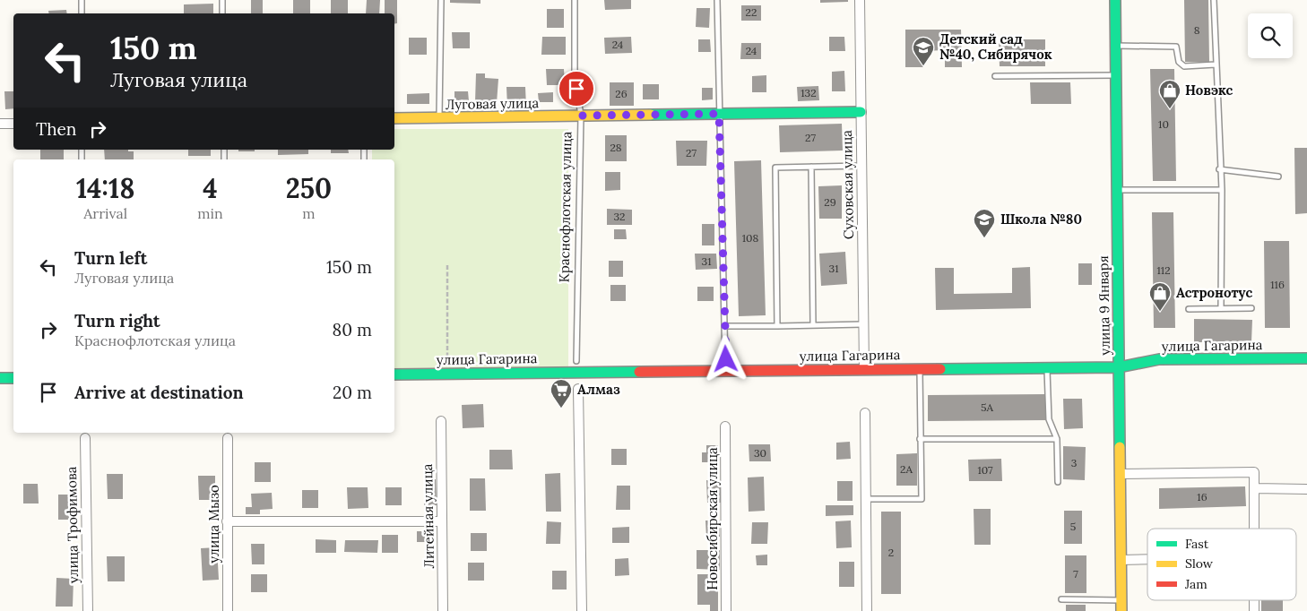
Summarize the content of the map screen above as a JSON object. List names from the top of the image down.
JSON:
{
  "streets": {
    "street": [
      "Луговая улица",
      "Суховская улица",
      "улица 9 Января",
      "улица Гагарина",
      "Литейная улица",
      "Новосибирская улица",
      "улица Мызо",
      "улица Трофимова"
    ],
    "lane": ["Краснофлотская улица"]
  },
  "crossings": [
    ["Луговая улица", "Суховская улица"],
    ["Луговая улица", "Краснофлотская улица"],
    ["Суховская улица", "улица Гагарина"],
    ["улица 9 Января", "улица Гагарина"]
  ],
  "places": {
    "school or university": ["Детский сад №40, Сибирячок", "Школа №80"],
    "shop": ["Новэкс", "Астронотус"],
    "supermarket": ["Алмаз"]
  },
  "house_numbers": [
    "22",
    "8",
    "24",
    "24",
    "132",
    "26",
    "10",
    "27",
    "28",
    "27",
    "29",
    "32",
    "108",
    "31",
    "31",
    "112",
    "116",
    "5А",
    "30",
    "3",
    "2А",
    "107",
    "16",
    "5",
    "2",
    "7"
  ],
  "legend": ["Fast", "Slow", "Jam"],
  "page": {
    "turn": ["150 m", "Луговая улица"],
    "then": "Then",
    "eta": [
      "14:18",
      "Arrival",
      "4",
      "min",
      "250",
      "m"
    ],
    "list": [
      {
        "name": "Turn left",
        "note": "Луговая улица",
        "value": "150 m"
      },
      {
        "name": "Turn right",
        "note": "Краснофлотская улица",
        "value": "80 m"
      },
      {
        "name": "Arrive at destination",
        "value": "20 m"
      }
    ]
  }
}
